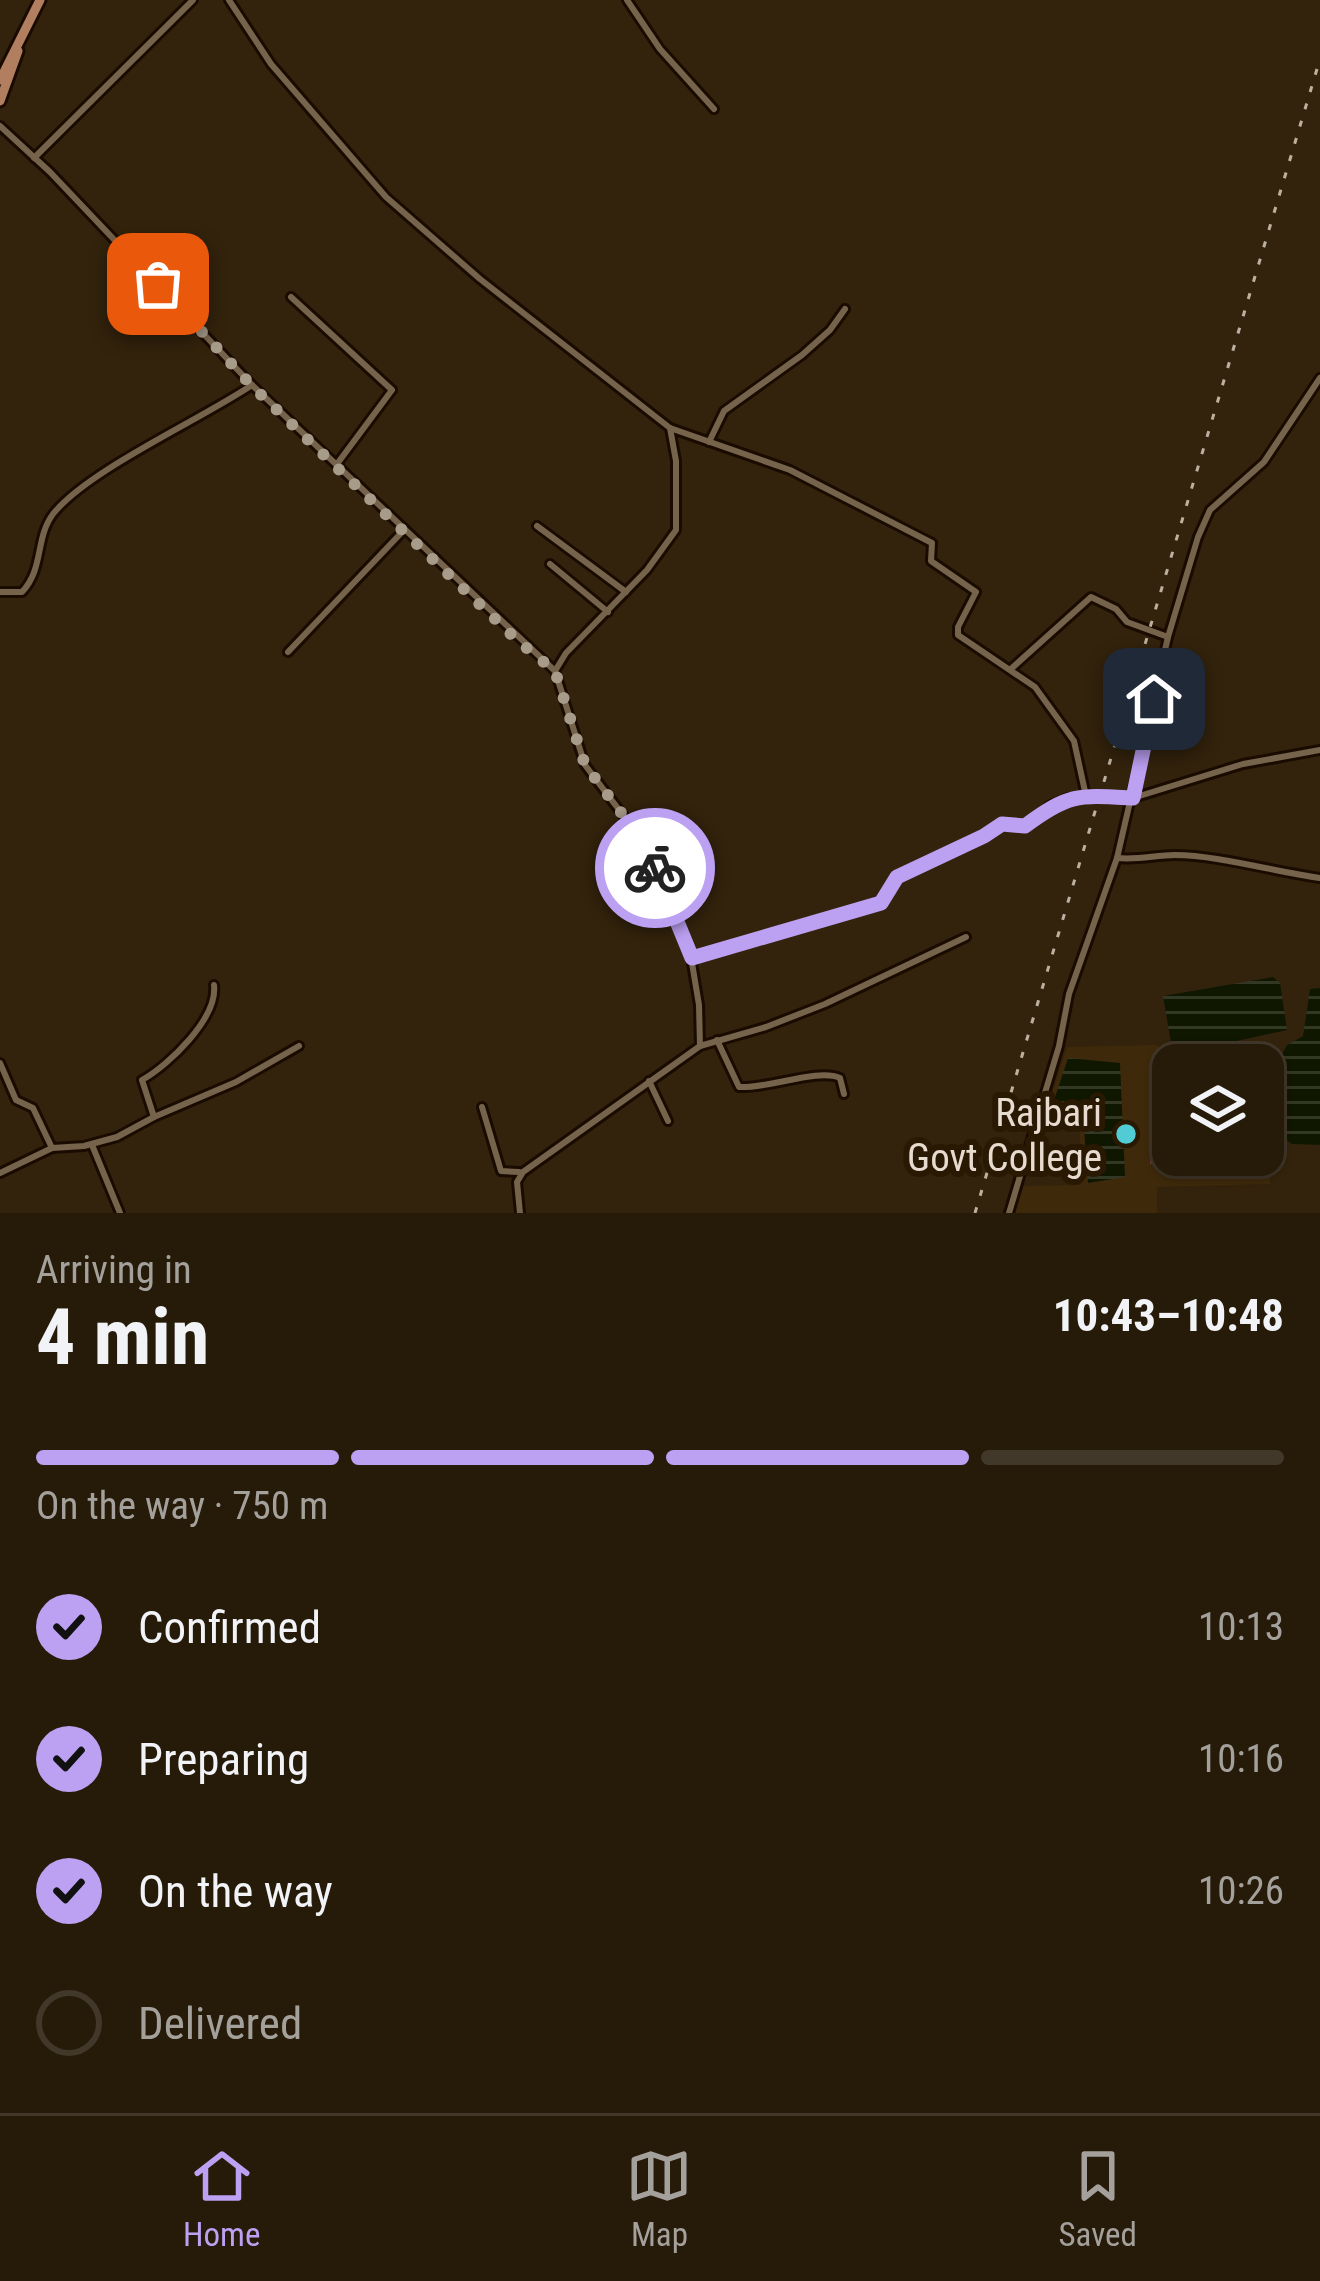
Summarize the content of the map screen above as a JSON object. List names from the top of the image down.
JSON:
{
  "places": ["Rajbari Govt College"],
  "page": {
    "heading": ["4 min", "Arriving in", "10:43–10:48"],
    "bar": "On the way · 750 m",
    "list": [
      ["Confirmed", "10:13"],
      ["Preparing", "10:16"],
      ["On the way", "10:26"],
      "Delivered"
    ],
    "tabs": ["Home", "Map", "Saved"]
  }
}
